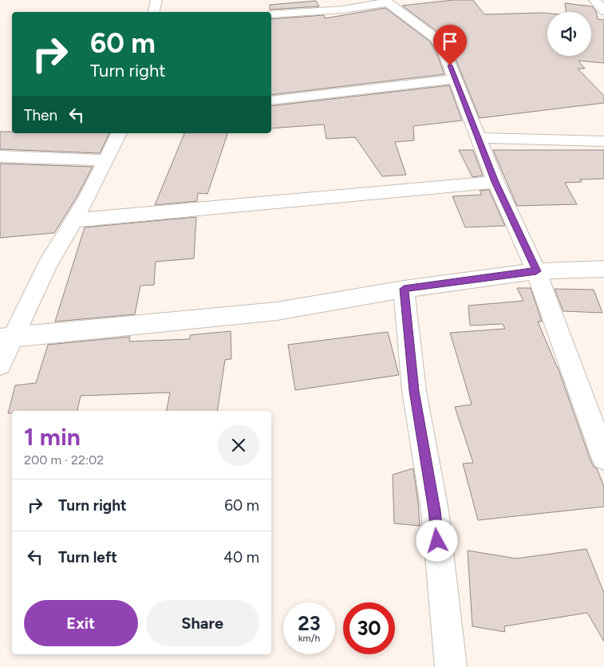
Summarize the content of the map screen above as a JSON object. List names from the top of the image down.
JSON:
{
  "page": {
    "turn": ["60 m", "Turn right"],
    "then": "Then",
    "heading": ["1 min", "200 m · 22:02"],
    "list": [
      {
        "name": "Turn right",
        "value": "60 m"
      },
      {
        "name": "Turn left",
        "value": "40 m"
      }
    ],
    "buttons": ["Exit", "Share"],
    "speed": "23 km/h",
    "limit": "30"
  }
}
